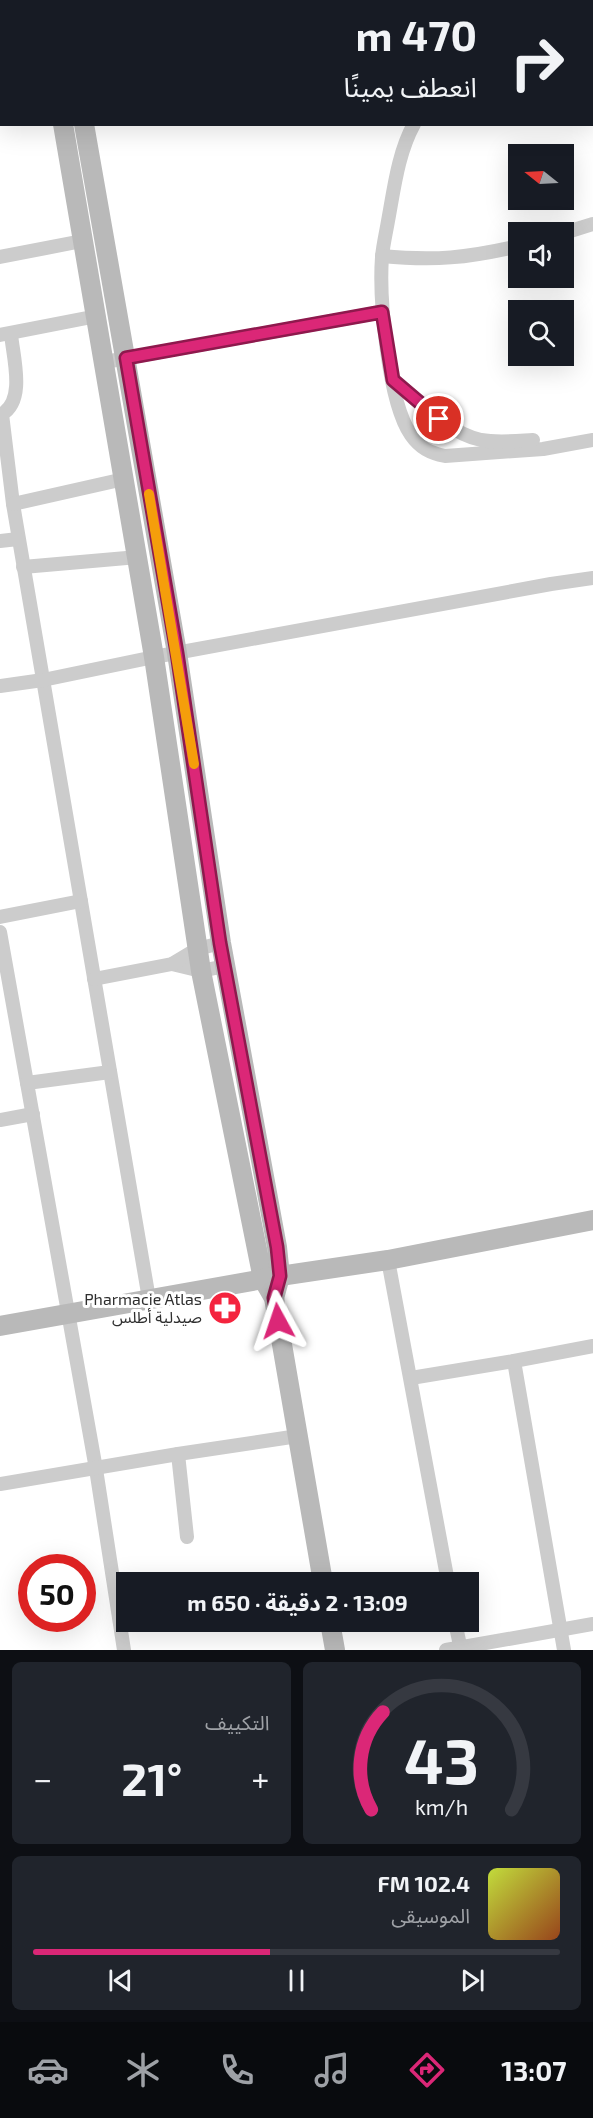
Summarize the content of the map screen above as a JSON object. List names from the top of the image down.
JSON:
{
  "places": {
    "pharmacy": ["Pharmacie Atlas صيدلية أطلس"]
  },
  "north": "left",
  "page": {
    "turn": ["470 m", "انعطف يمينًا"],
    "limit": "50",
    "trip": "13:09 · 2 دقيقة · 650 m",
    "tile": "التكييف",
    "heat": ["−", "21°", "+"],
    "song": ["102.4 FM", "الموسيقى"],
    "tabs": "13:07",
    "gauge": ["43", "km/h"]
  }
}
